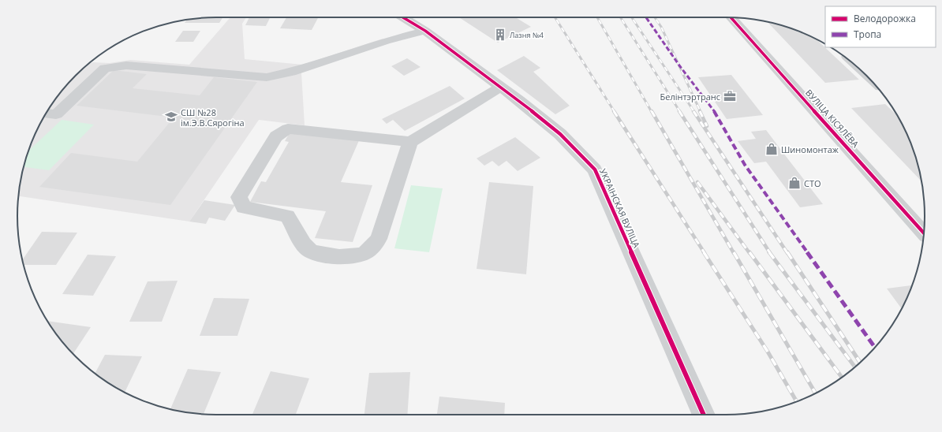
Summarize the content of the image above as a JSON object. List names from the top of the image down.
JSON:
{
  "streets": {
    "street": ["ВУЛІЦА КІСЯЛЁВА", "УКРАІНСКАЯ ВУЛІЦА"]
  },
  "places": {
    "building": ["Лазня №4"],
    "office": ["Белінтэртранс"],
    "school or university": ["СШ №28 ім.Э.В.Сярогіна"],
    "shop": ["Шиномонтаж", "СТО"]
  },
  "legend": ["Велодорожка", "Тропа"]
}
